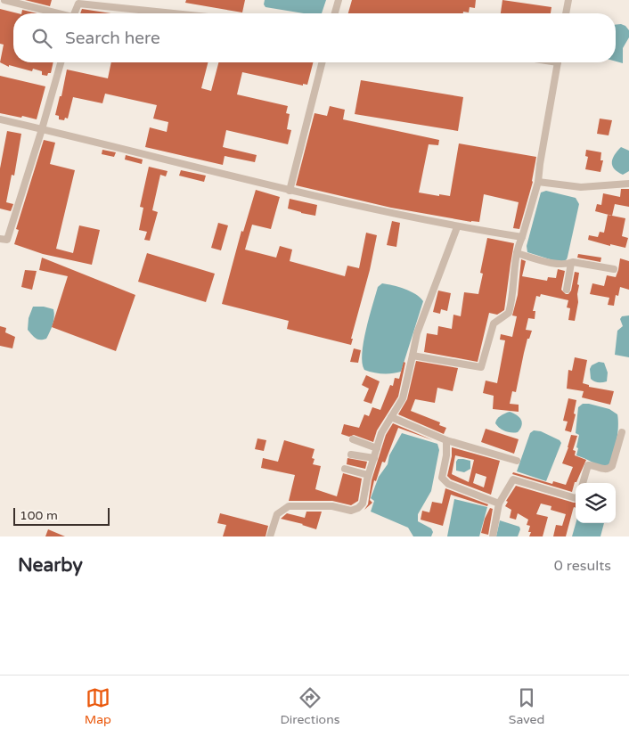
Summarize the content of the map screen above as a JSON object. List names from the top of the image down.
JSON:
{
  "scale_bar": "100 m",
  "page": {
    "search": "Search here",
    "scale": "100 m",
    "heading": ["Nearby", "0 results"],
    "nav": ["Map", "Directions", "Saved"]
  }
}
